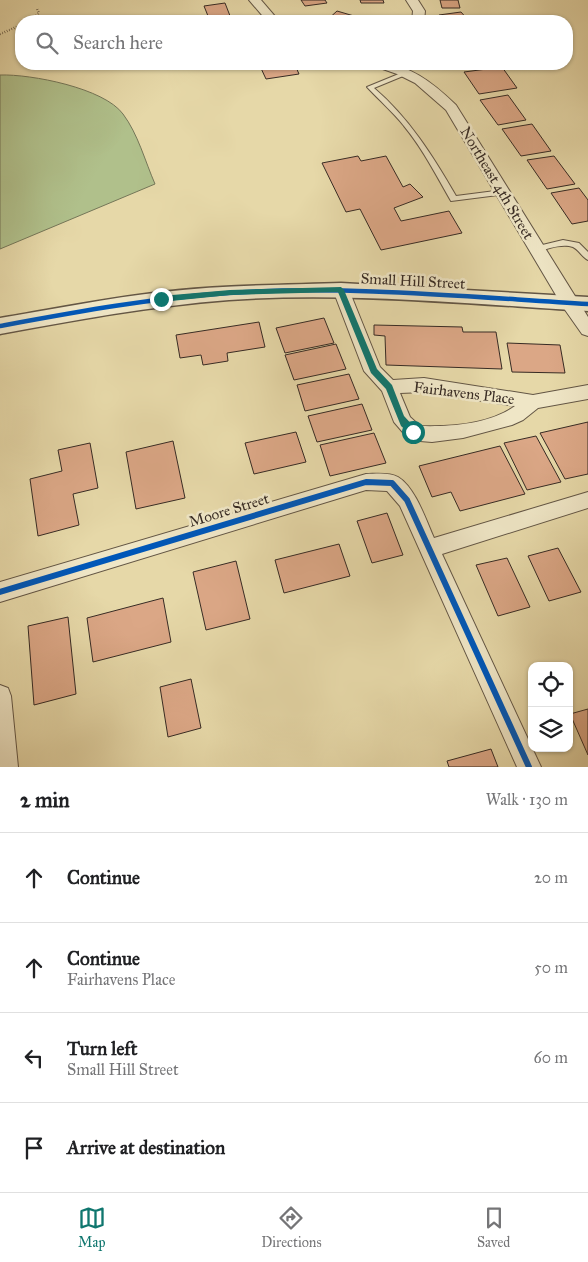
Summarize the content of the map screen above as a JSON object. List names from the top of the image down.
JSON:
{
  "streets": {
    "street": [
      "Northeast 4th Street",
      "Small Hill Street",
      "Fairhavens Place",
      "Moore Street"
    ]
  },
  "crossings": [
    ["Northeast 4th Street", "Small Hill Street"]
  ],
  "page": {
    "search": "Search here",
    "heading": ["2 min", "Walk · 130 m"],
    "list": [
      ["Continue", "20 m"],
      ["Continue", "Fairhavens Place", "50 m"],
      ["Turn left", "Small Hill Street", "60 m"],
      "Arrive at destination"
    ],
    "nav": ["Map", "Directions", "Saved"]
  }
}
